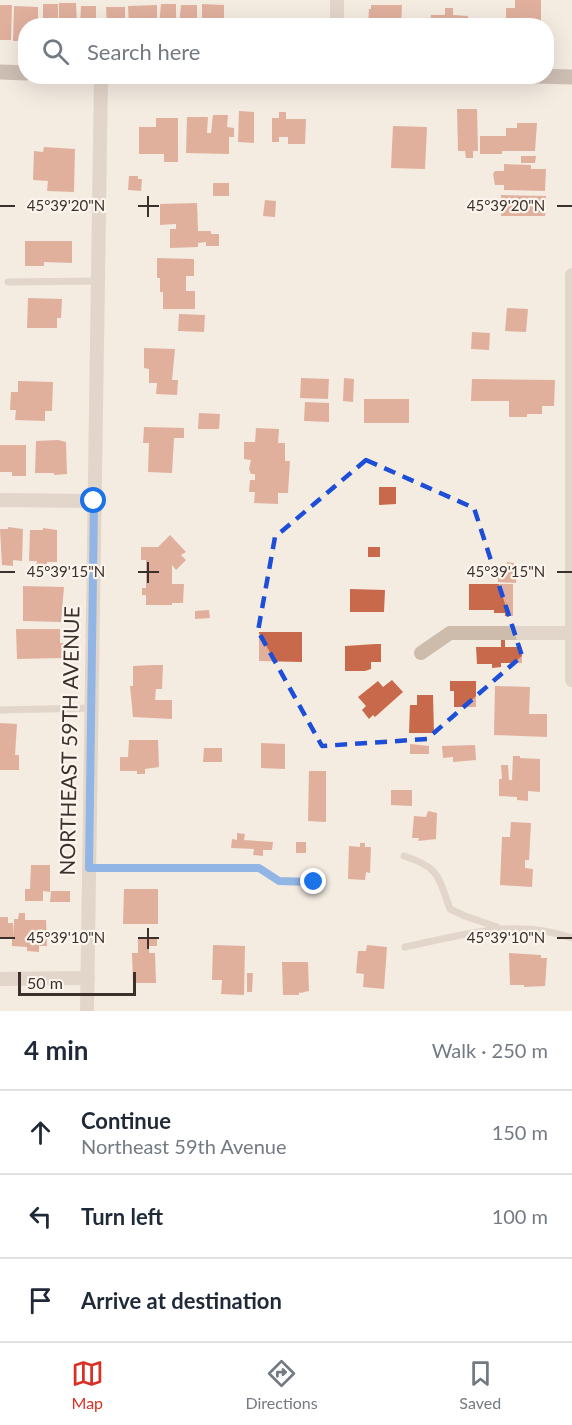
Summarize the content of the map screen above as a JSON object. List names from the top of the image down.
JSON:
{
  "streets": {
    "street": ["NORTHEAST 59TH AVENUE"]
  },
  "scale_bar": "50 m",
  "page": {
    "search": "Search here",
    "scale": "50 m",
    "heading": ["4 min", "Walk · 250 m"],
    "list": [
      ["Continue", "Northeast 59th Avenue", "150 m"],
      ["Turn left", "100 m"],
      "Arrive at destination"
    ],
    "nav": ["Map", "Directions", "Saved"]
  },
  "coordinates": ["45°39'20\"N", "45°39'15\"N", "45°39'10\"N"]
}
